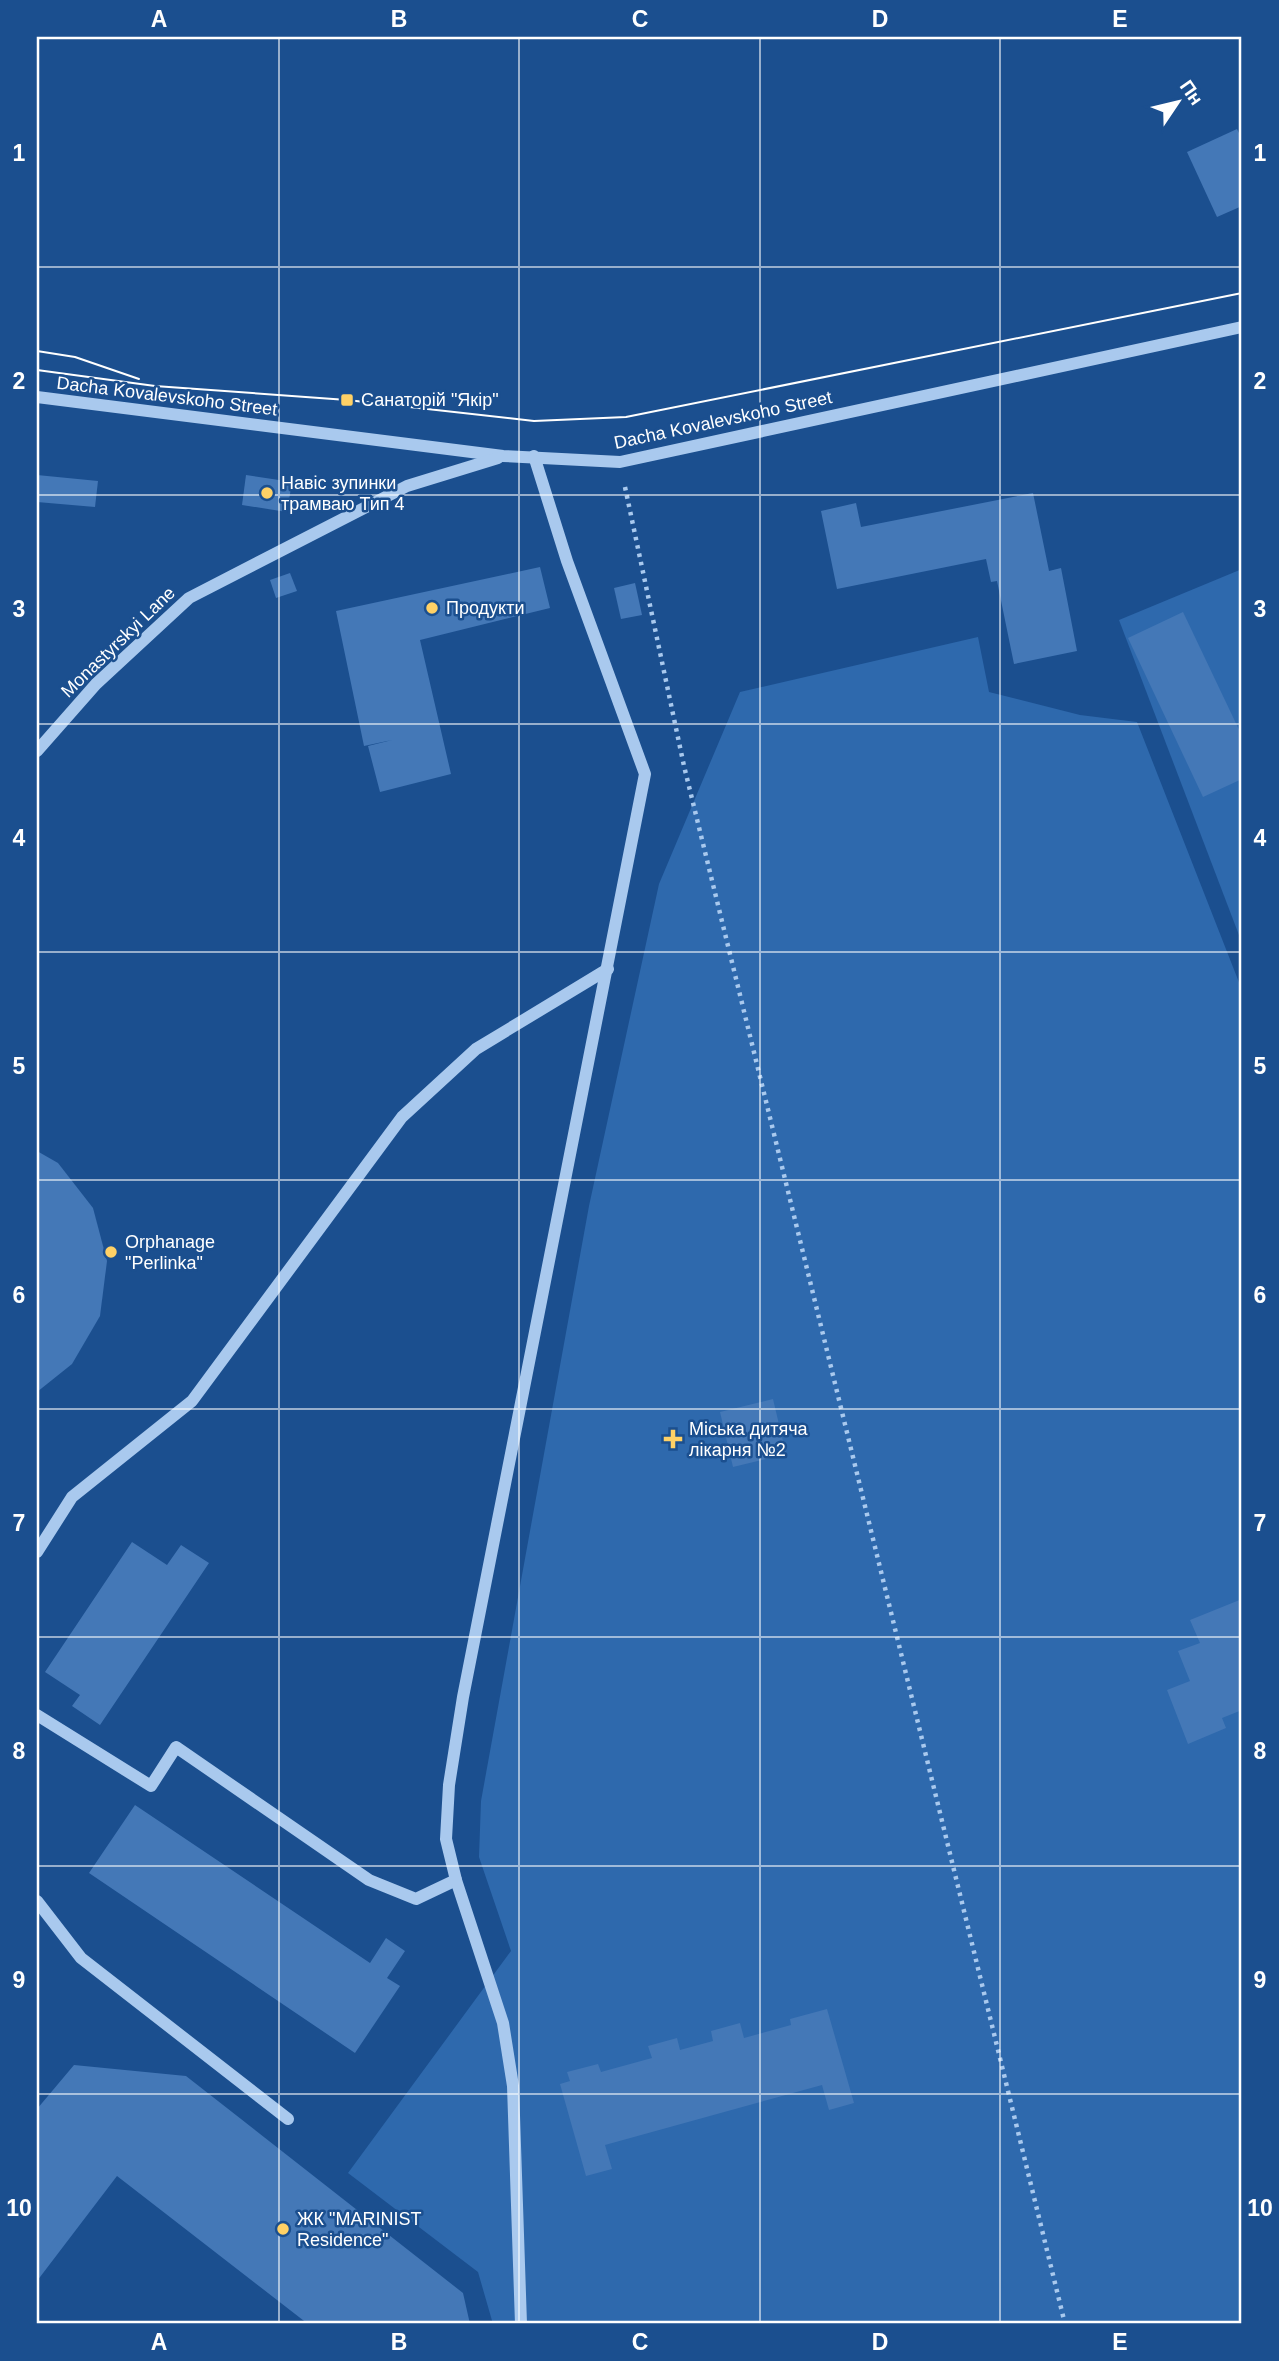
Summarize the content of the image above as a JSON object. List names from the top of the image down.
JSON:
{
  "streets": {
    "street": ["Dacha Kovalevskoho Street", "Monastyrskyi Lane"]
  },
  "crossings": [
    ["Dacha Kovalevskoho Street", "Monastyrskyi Lane"]
  ],
  "places": {
    "transit": ["Санаторій \"Якір\""],
    "other": [
      "Навіс зупинки трамваю Тип 4",
      "Продукти",
      "Orphanage \"Perlinka\"",
      "ЖК \"MARINIST Residence\""
    ],
    "health": ["Міська дитяча лікарня №2"]
  },
  "north": "top right",
  "grid": {
    "columns": [
      "A",
      "B",
      "C",
      "D",
      "E"
    ],
    "rows": [
      "1",
      "2",
      "3",
      "4",
      "5",
      "6",
      "7",
      "8",
      "9",
      "10"
    ]
  }
}
